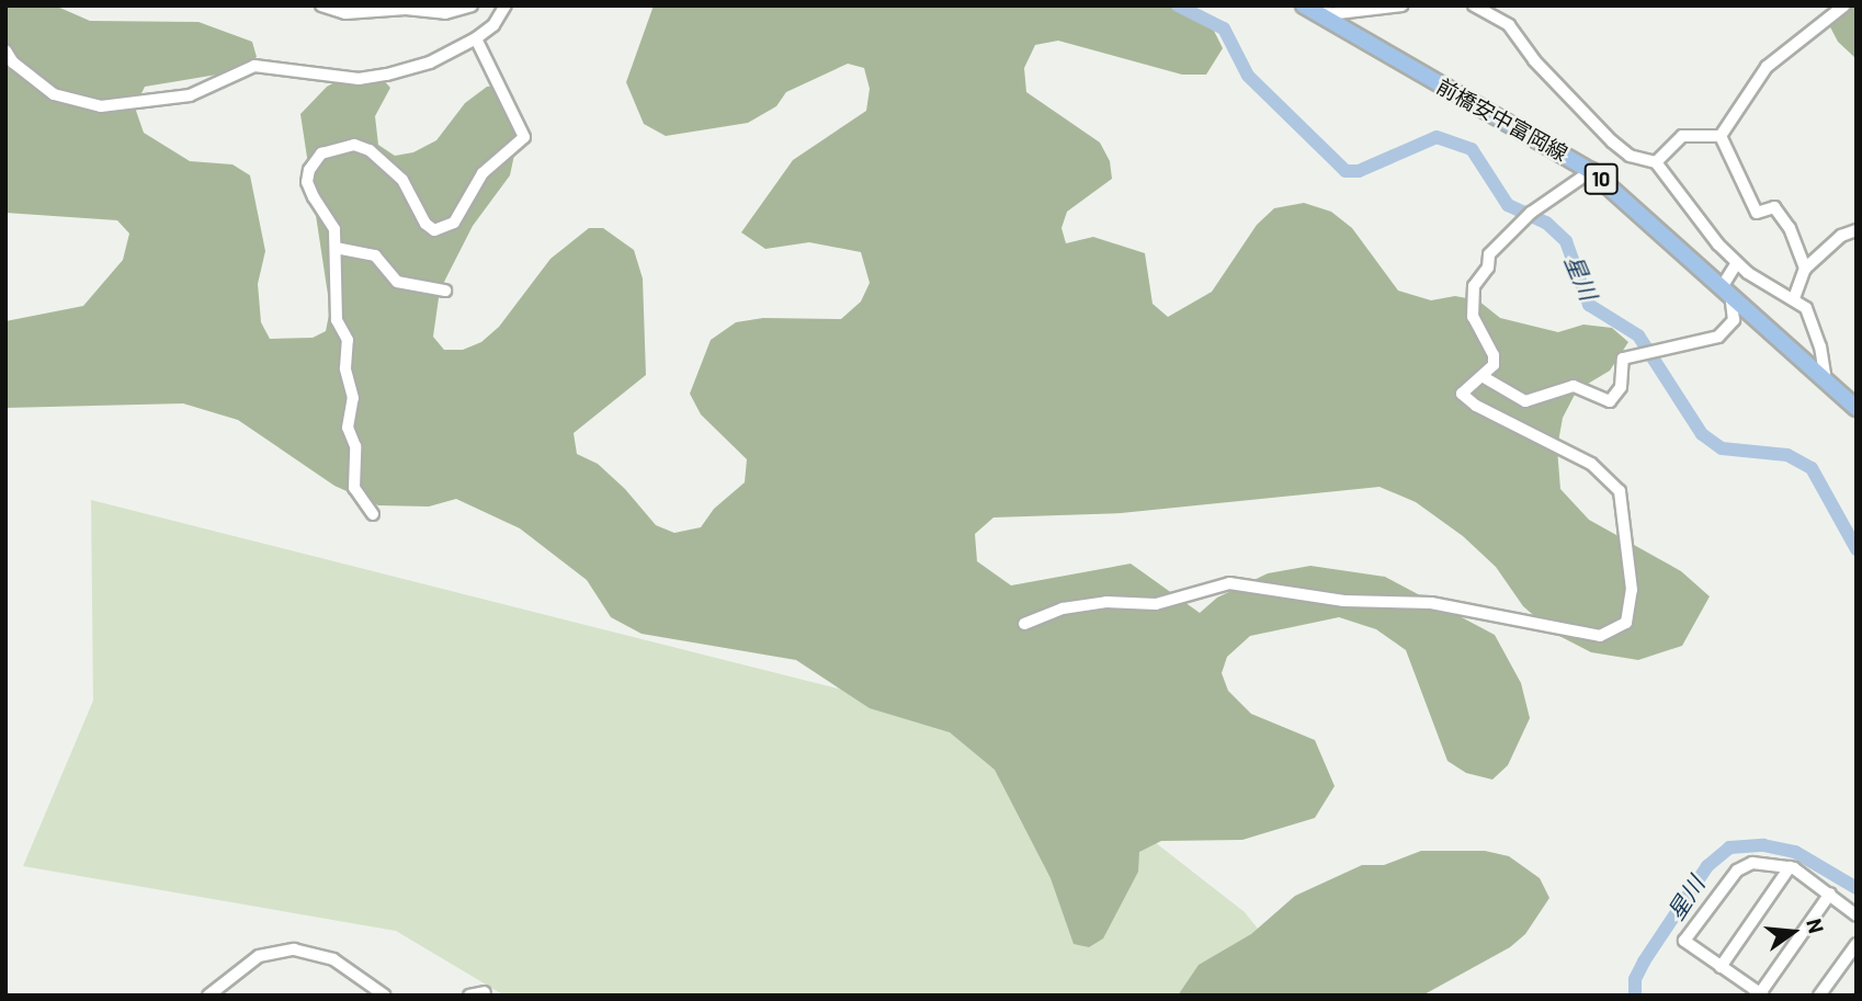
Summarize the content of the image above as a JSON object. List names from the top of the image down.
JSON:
{
  "streets": {
    "main road": ["前橋安中富岡線", "10"]
  },
  "water": ["星川"],
  "north": "right"
}
